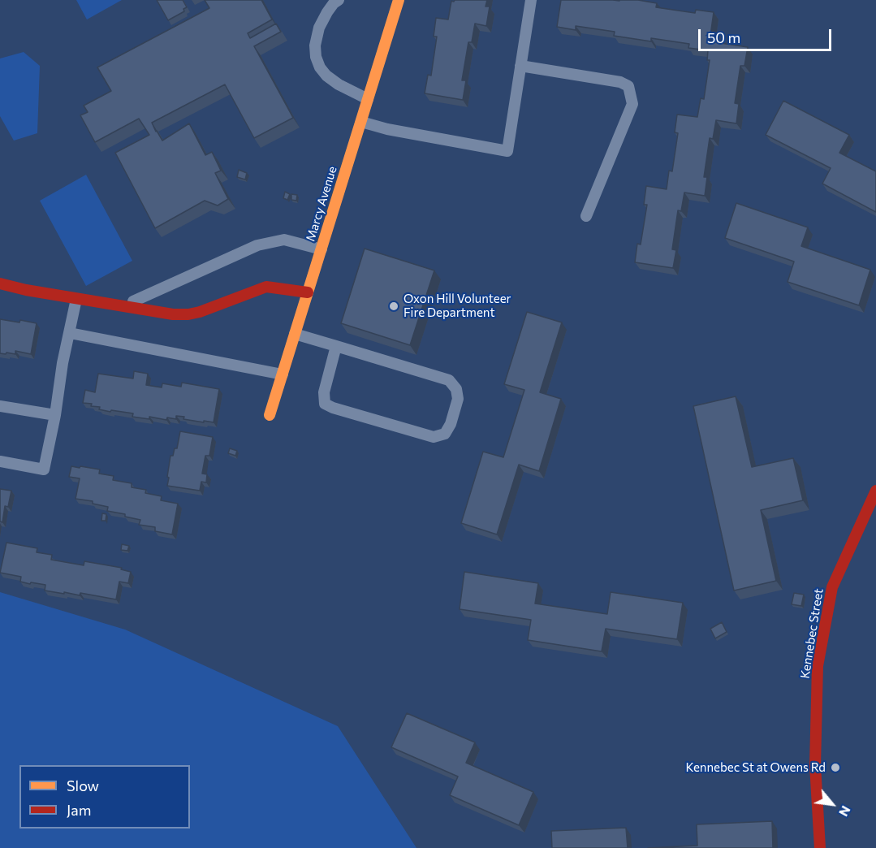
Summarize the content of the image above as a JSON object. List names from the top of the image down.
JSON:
{
  "streets": {
    "street": ["Marcy Avenue", "Kennebec Street"]
  },
  "places": ["Oxon Hill Volunteer Fire Department", "Kennebec St at Owens Rd"],
  "legend": ["Slow", "Jam"],
  "scale_bar": "50 m",
  "north": "bottom right"
}
